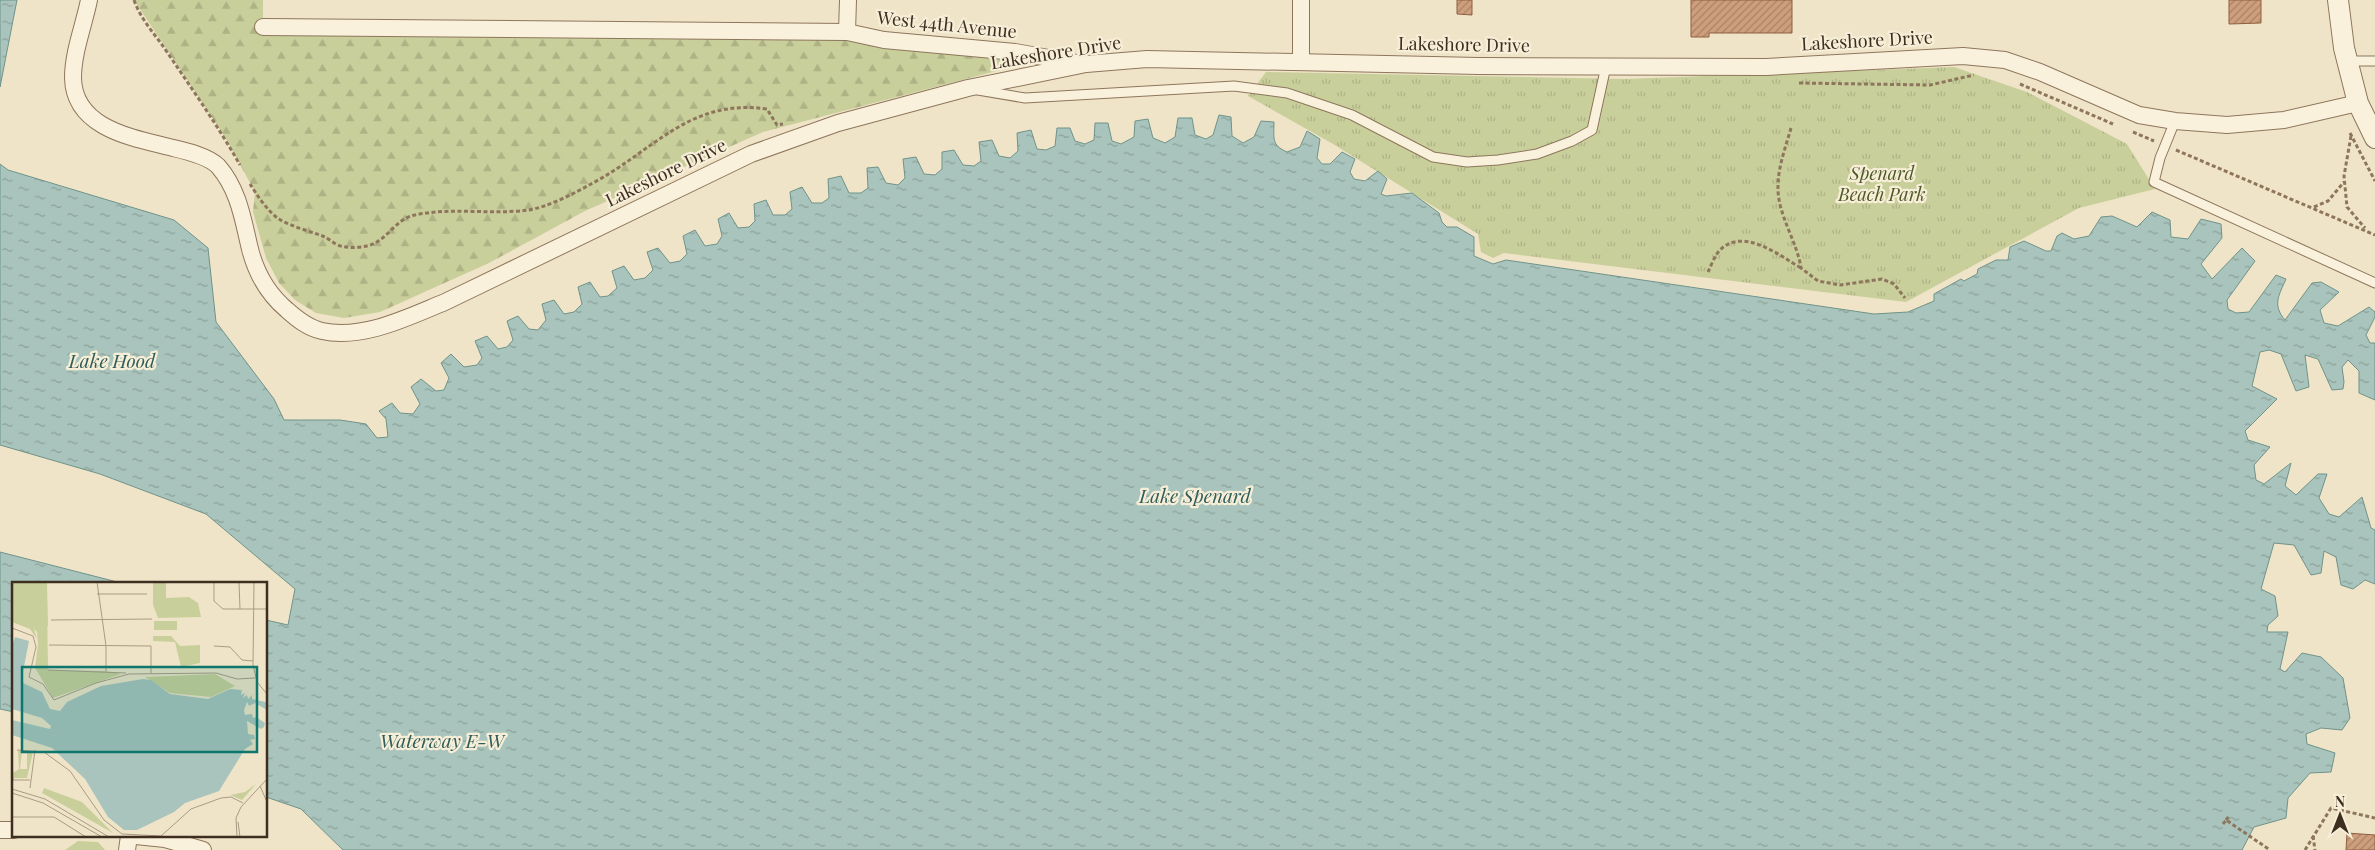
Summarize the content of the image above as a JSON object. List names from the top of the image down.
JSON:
{
  "streets": {
    "street": ["West 44th Avenue", "Lakeshore Drive"]
  },
  "crossings": [
    ["West 44th Avenue", "Lakeshore Drive"]
  ],
  "water": ["Lake Hood", "Lake Spenard", "Waterway E-W"],
  "parks": ["Spenard Beach Park"],
  "north": "top"
}
